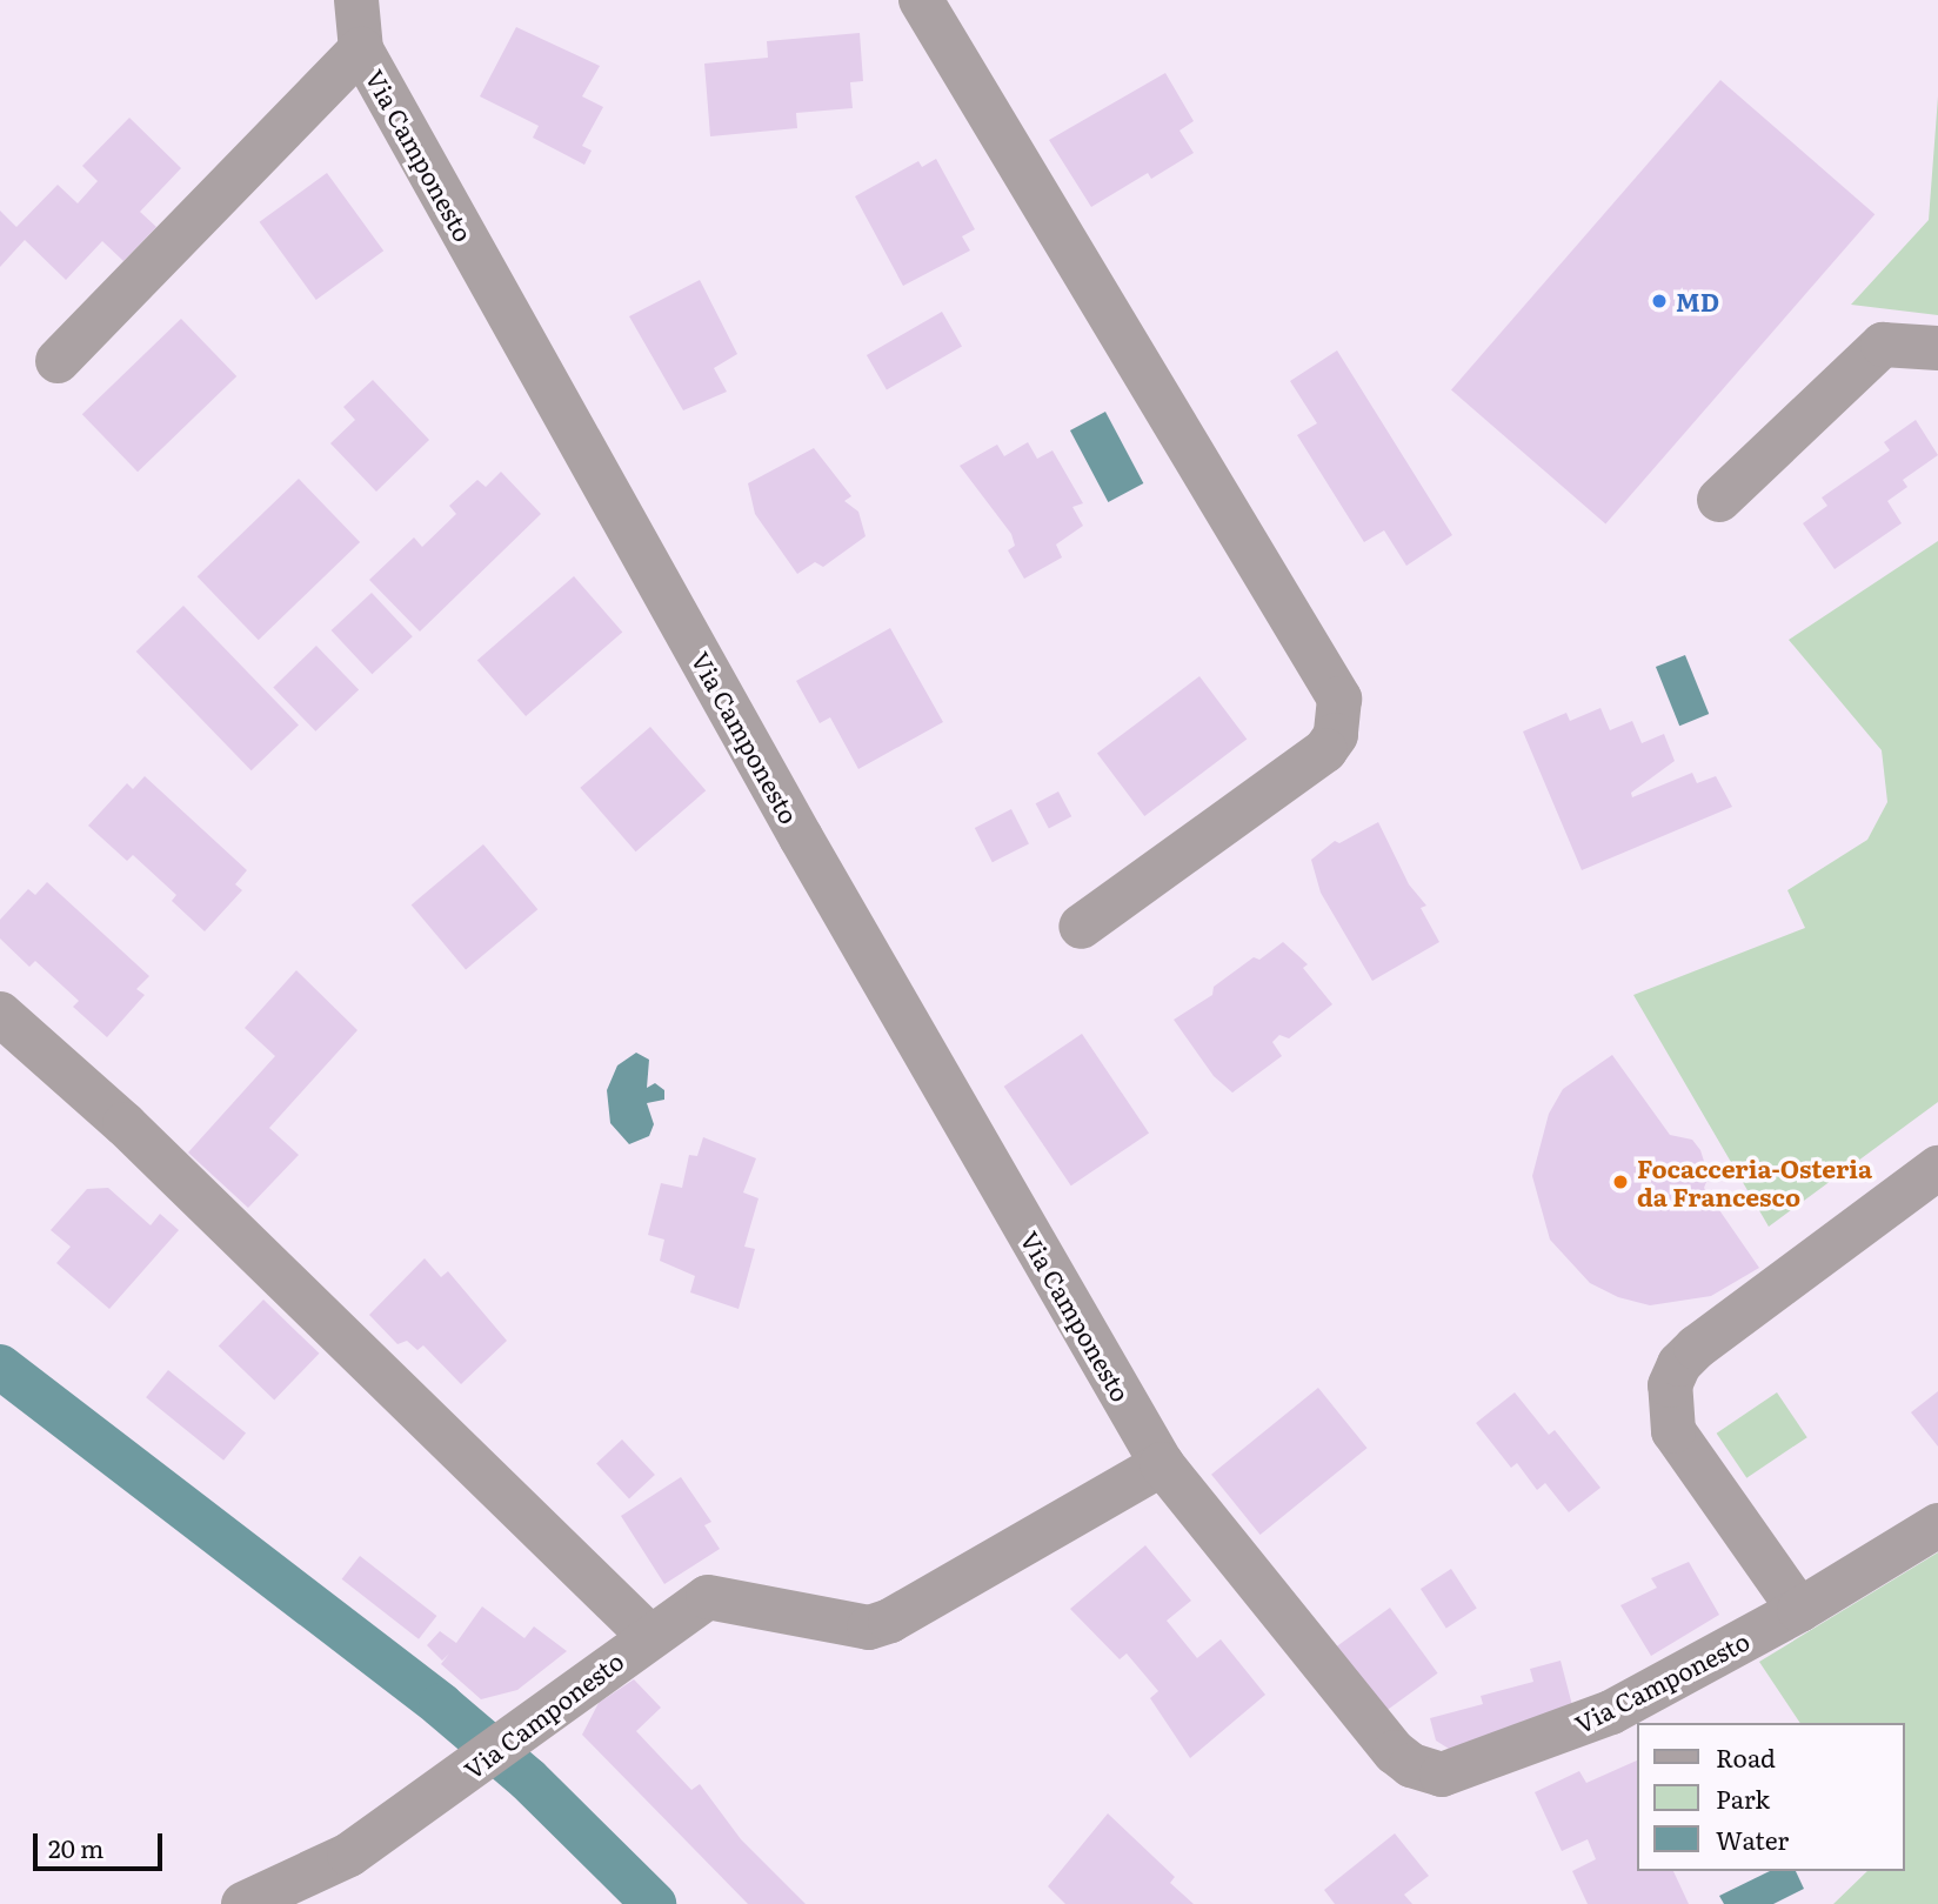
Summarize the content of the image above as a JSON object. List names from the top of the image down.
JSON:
{
  "streets": {
    "street": ["Via Camponesto"]
  },
  "places": ["MD", "Focacceria-Osteria da Francesco"],
  "legend": ["Road", "Park", "Water"],
  "scale_bar": "20 m"
}
